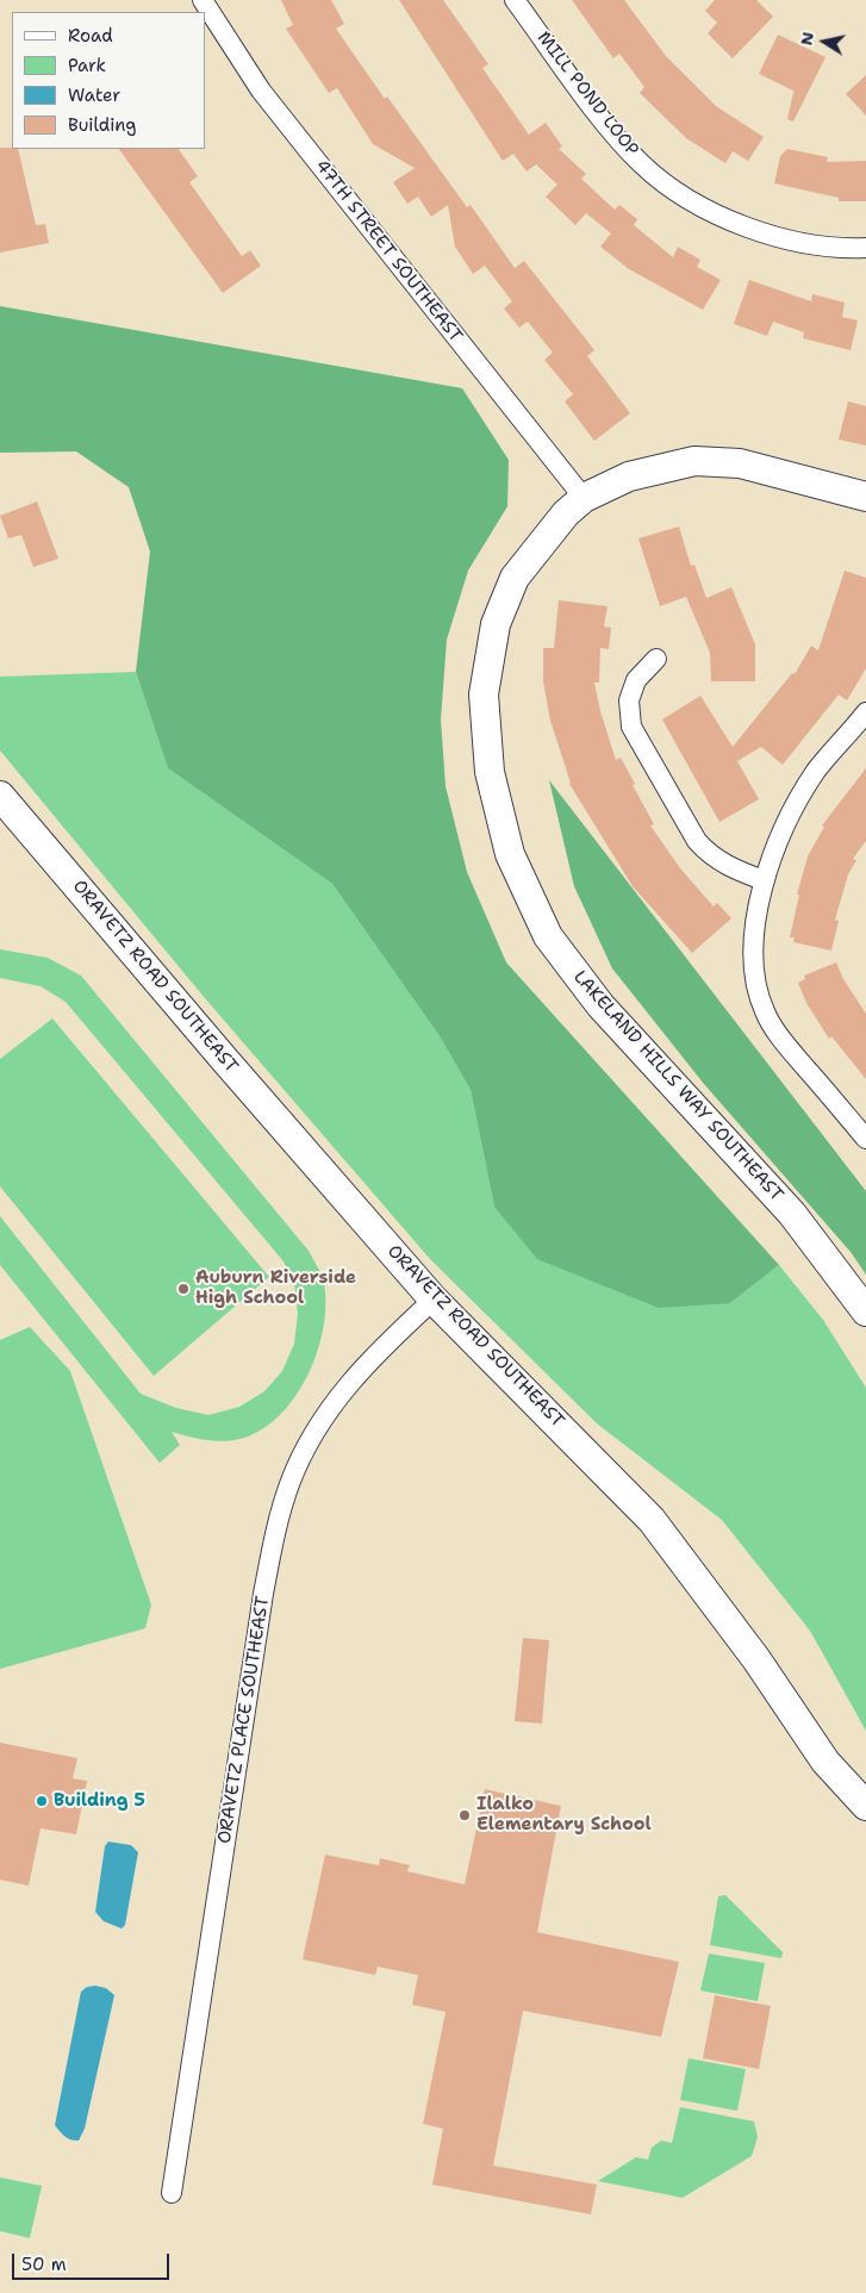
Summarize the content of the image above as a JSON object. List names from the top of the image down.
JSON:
{
  "streets": {
    "street": [
      "MILL POND LOOP",
      "47TH STREET SOUTHEAST",
      "ORAVETZ ROAD SOUTHEAST",
      "LAKELAND HILLS WAY SOUTHEAST",
      "ORAVETZ PLACE SOUTHEAST"
    ]
  },
  "crossings": [
    ["47TH STREET SOUTHEAST", "LAKELAND HILLS WAY SOUTHEAST"],
    ["ORAVETZ ROAD SOUTHEAST", "ORAVETZ PLACE SOUTHEAST"]
  ],
  "places": ["Auburn Riverside High School", "Building 5", "Ilalko Elementary School"],
  "legend": [
    "Road",
    "Park",
    "Water",
    "Building"
  ],
  "scale_bar": "50 m",
  "north": "left"
}
